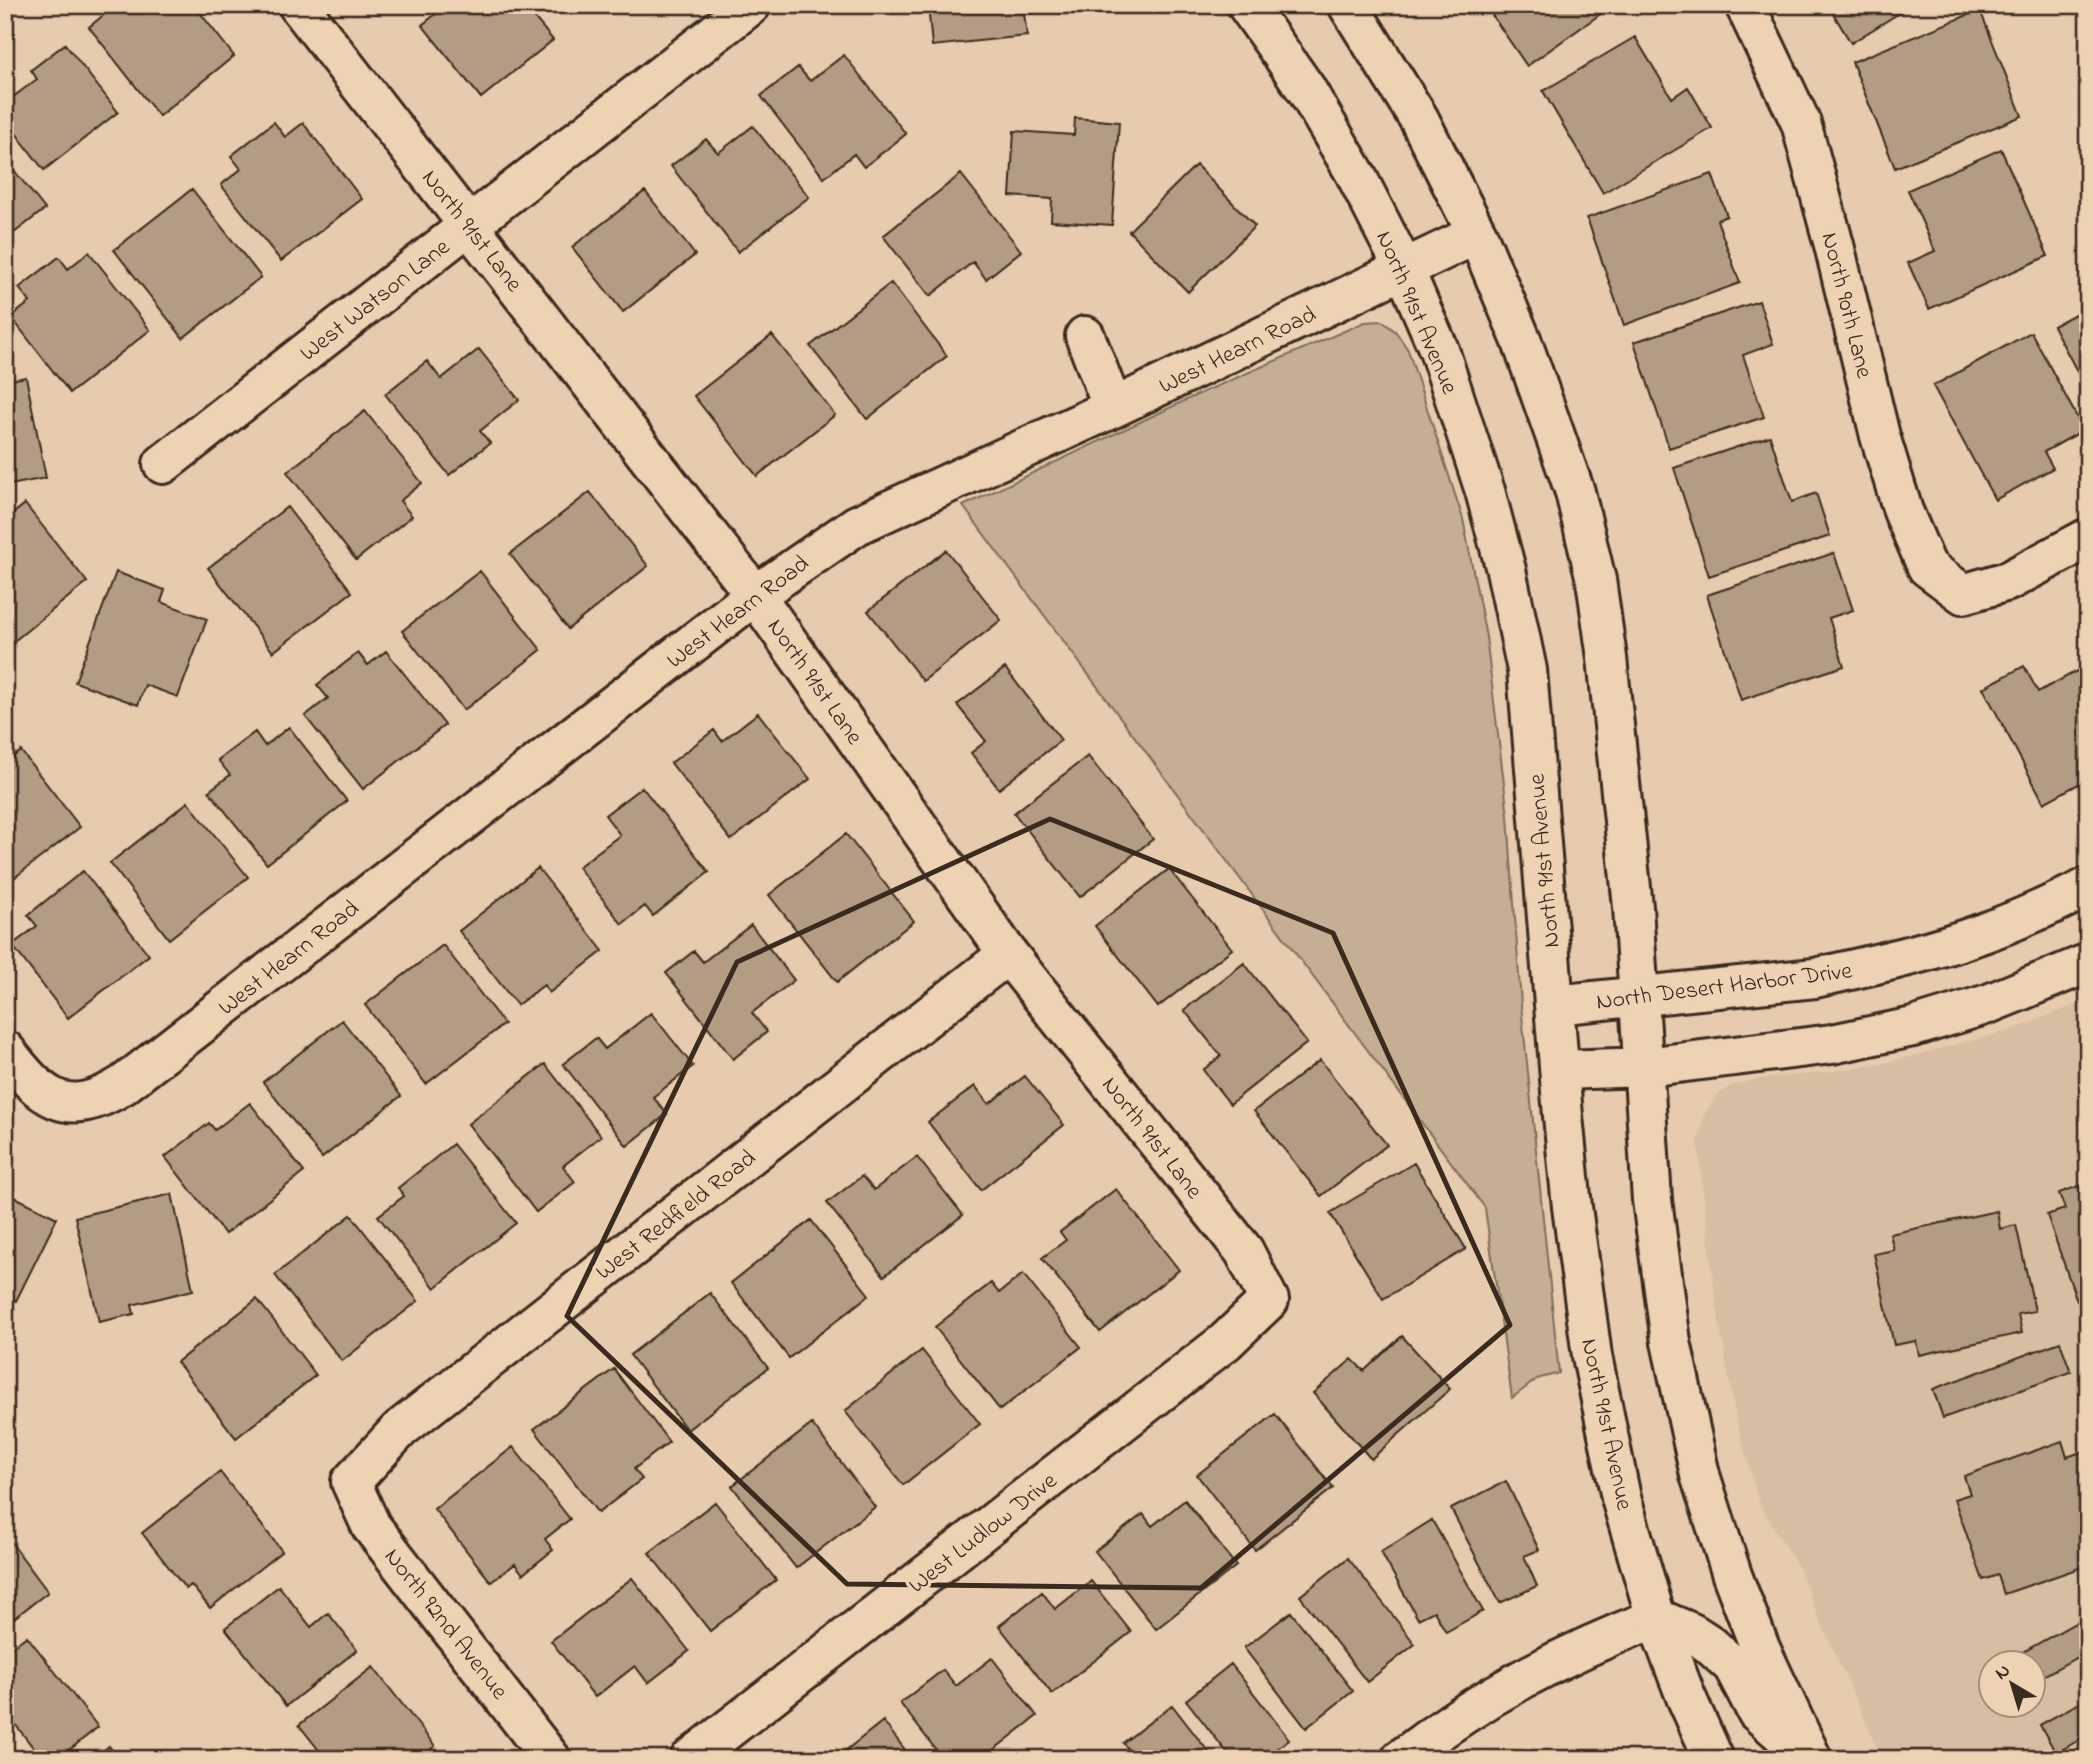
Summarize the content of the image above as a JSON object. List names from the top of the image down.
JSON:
{
  "streets": {
    "street": [
      "North 91st Lane",
      "West Watson Lane",
      "North 90th Lane",
      "North 91st Avenue",
      "West Hearn Road",
      "North Desert Harbor Drive",
      "West Redfield Road",
      "West Ludlow Drive",
      "North 92nd Avenue"
    ]
  },
  "crossings": [
    ["North 91st Lane", "West Watson Lane"],
    ["North 91st Lane", "West Hearn Road"],
    ["North 91st Lane", "West Redfield Road"],
    ["North 91st Lane", "West Ludlow Drive"],
    ["North 91st Avenue", "West Hearn Road"],
    ["North 91st Avenue", "North Desert Harbor Drive"],
    ["West Redfield Road", "North 92nd Avenue"]
  ],
  "north": "top left"
}
